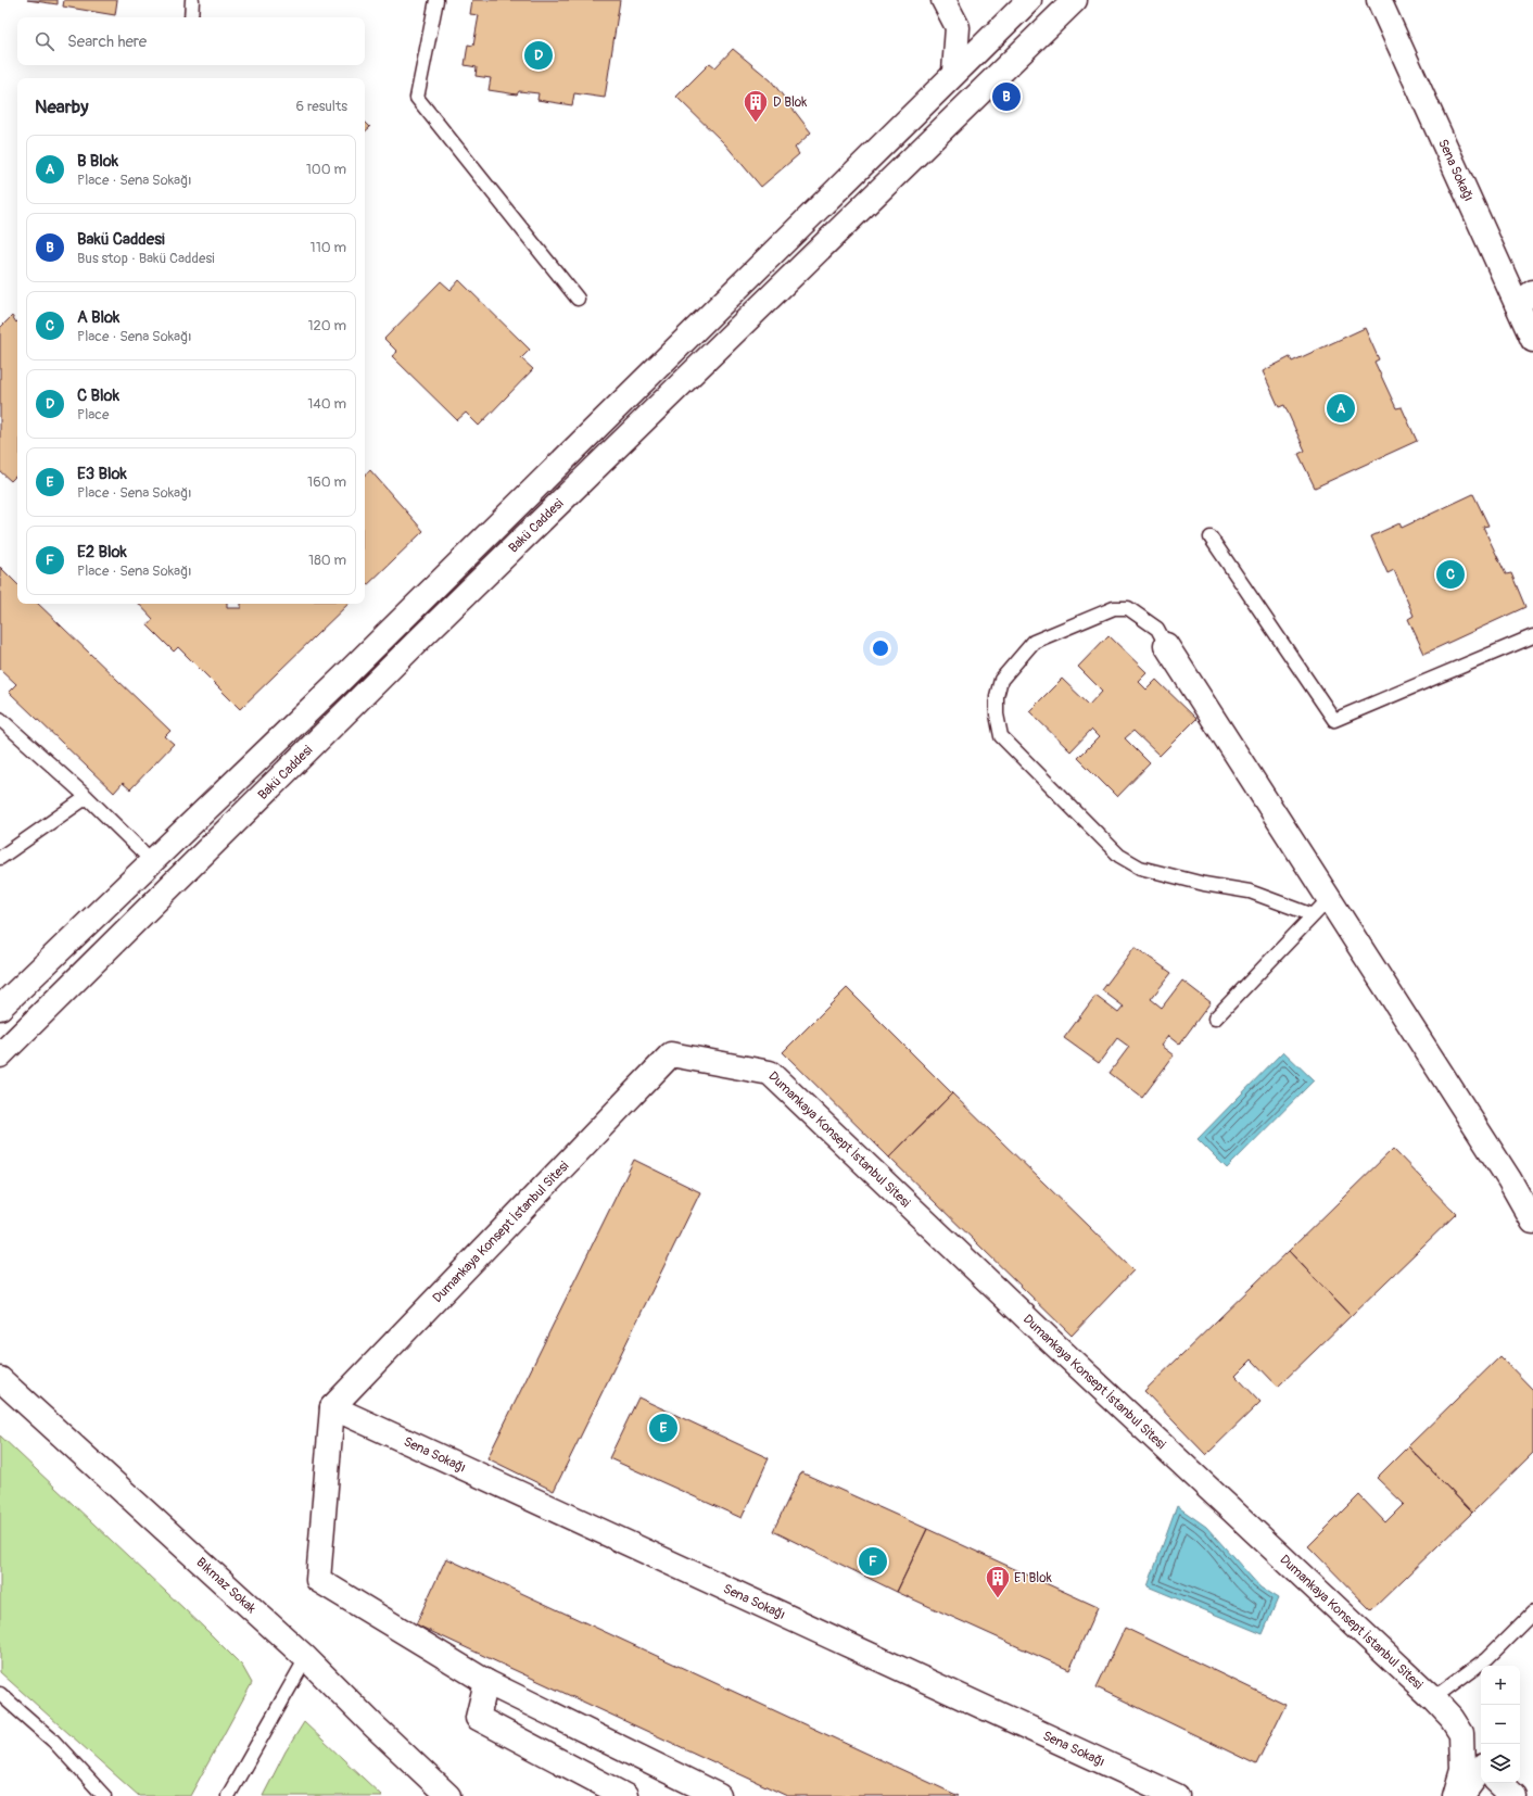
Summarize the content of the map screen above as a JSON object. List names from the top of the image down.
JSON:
{
  "streets": {
    "street": [
      "Sena Sokağı",
      "Bakü Caddesi",
      "Dumankaya Konsept İstanbul Sitesi",
      "Bıkmaz Sokak"
    ]
  },
  "crossings": [
    ["Sena Sokağı", "Dumankaya Konsept İstanbul Sitesi"]
  ],
  "places": {
    "building": ["D Blok", "E1 Blok"]
  },
  "page": {
    "search": "Search here",
    "pins": [
      "D",
      "B",
      "A",
      "C",
      "E",
      "F"
    ],
    "heading": ["Nearby", "6 results"],
    "list": [
      {
        "mark": "A",
        "name": "B Blok",
        "note": "Place · Sena Sokağı",
        "value": "100 m"
      },
      {
        "mark": "B",
        "name": "Bakü Caddesi",
        "note": "Bus stop · Bakü Caddesi",
        "value": "110 m"
      },
      {
        "mark": "C",
        "name": "A Blok",
        "note": "Place · Sena Sokağı",
        "value": "120 m"
      },
      {
        "mark": "D",
        "name": "C Blok",
        "note": "Place",
        "value": "140 m"
      },
      {
        "mark": "E",
        "name": "E3 Blok",
        "note": "Place · Sena Sokağı",
        "value": "160 m"
      },
      {
        "mark": "F",
        "name": "E2 Blok",
        "note": "Place · Sena Sokağı",
        "value": "180 m"
      }
    ],
    "map_buttons": ["+", "−"]
  }
}
